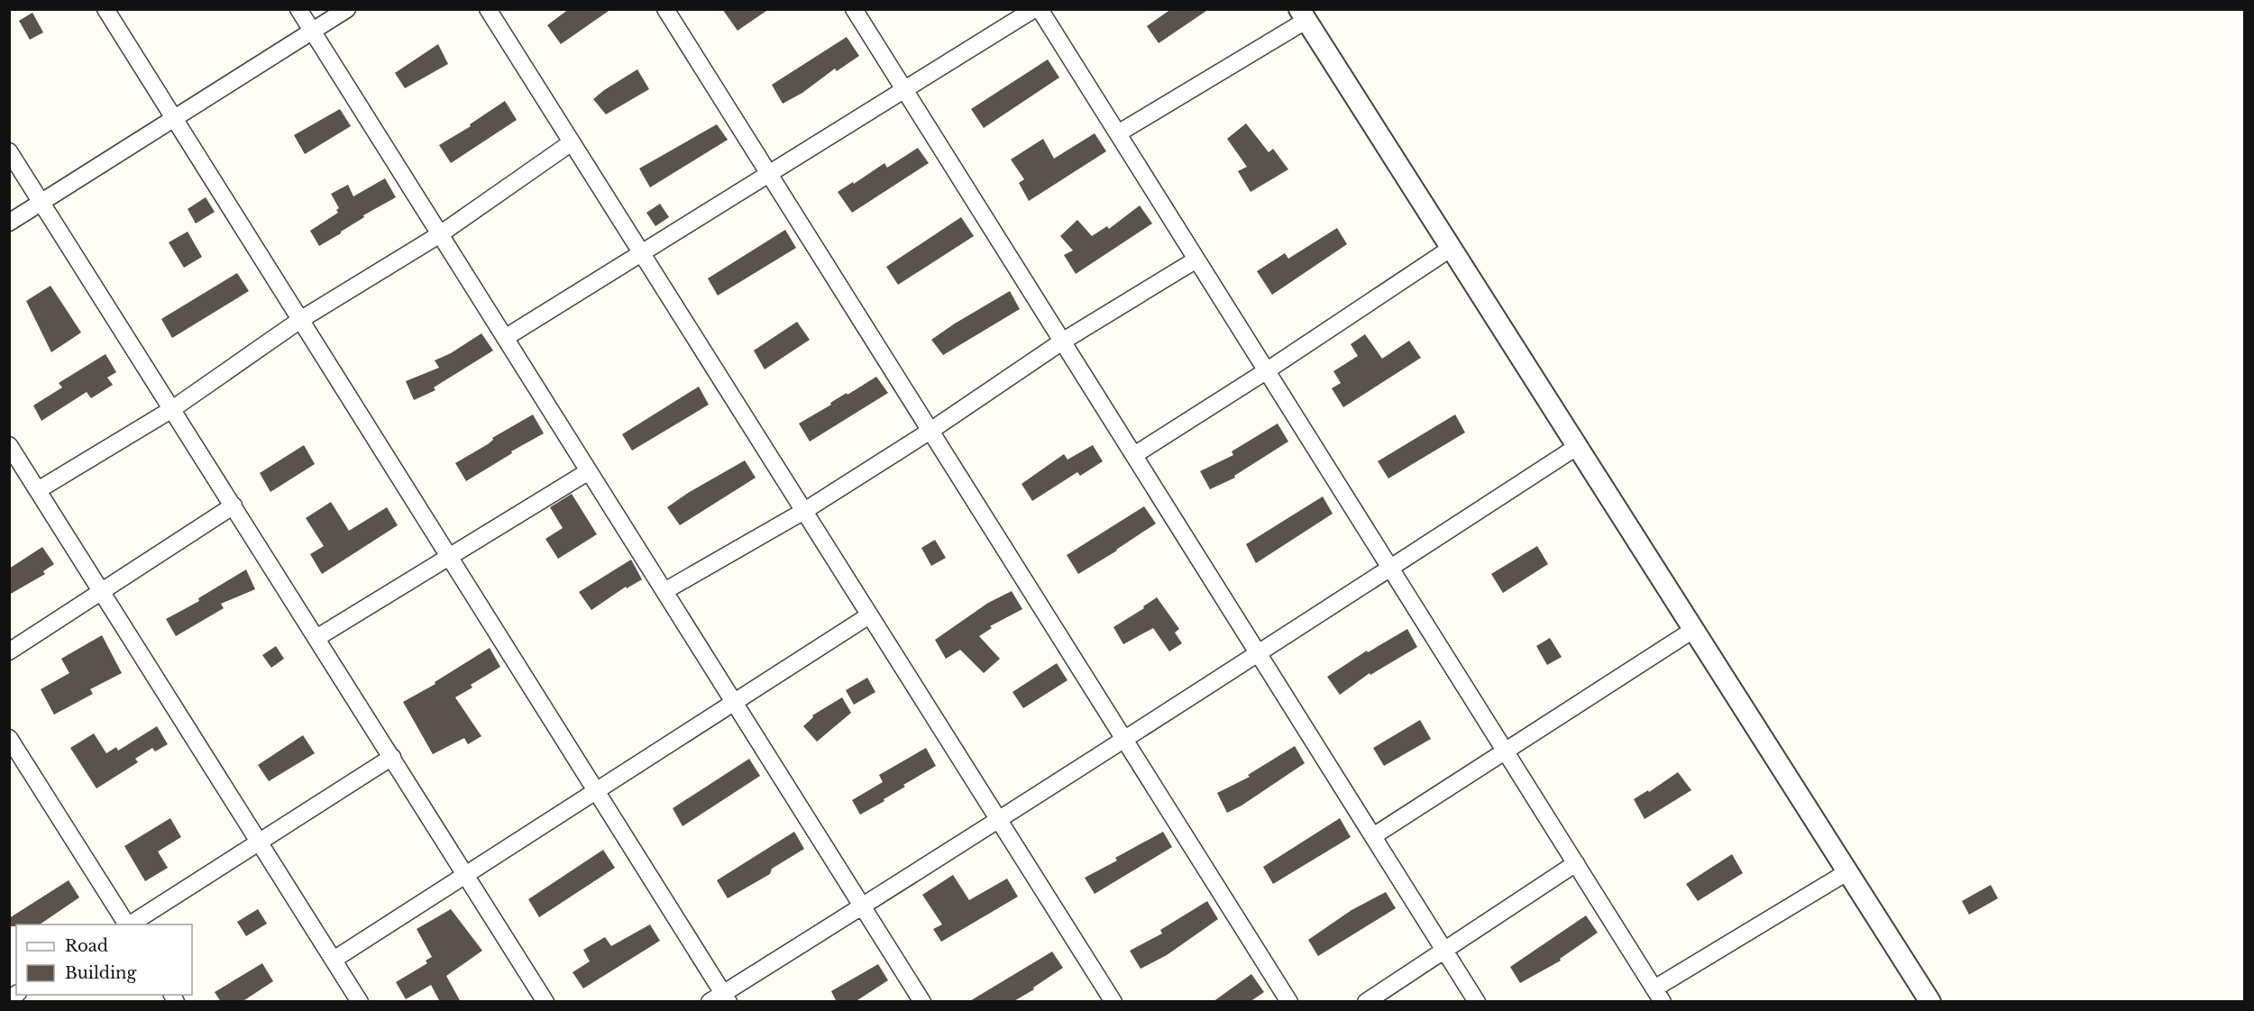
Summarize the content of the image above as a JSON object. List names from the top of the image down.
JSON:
{
  "legend": ["Road", "Building"]
}
